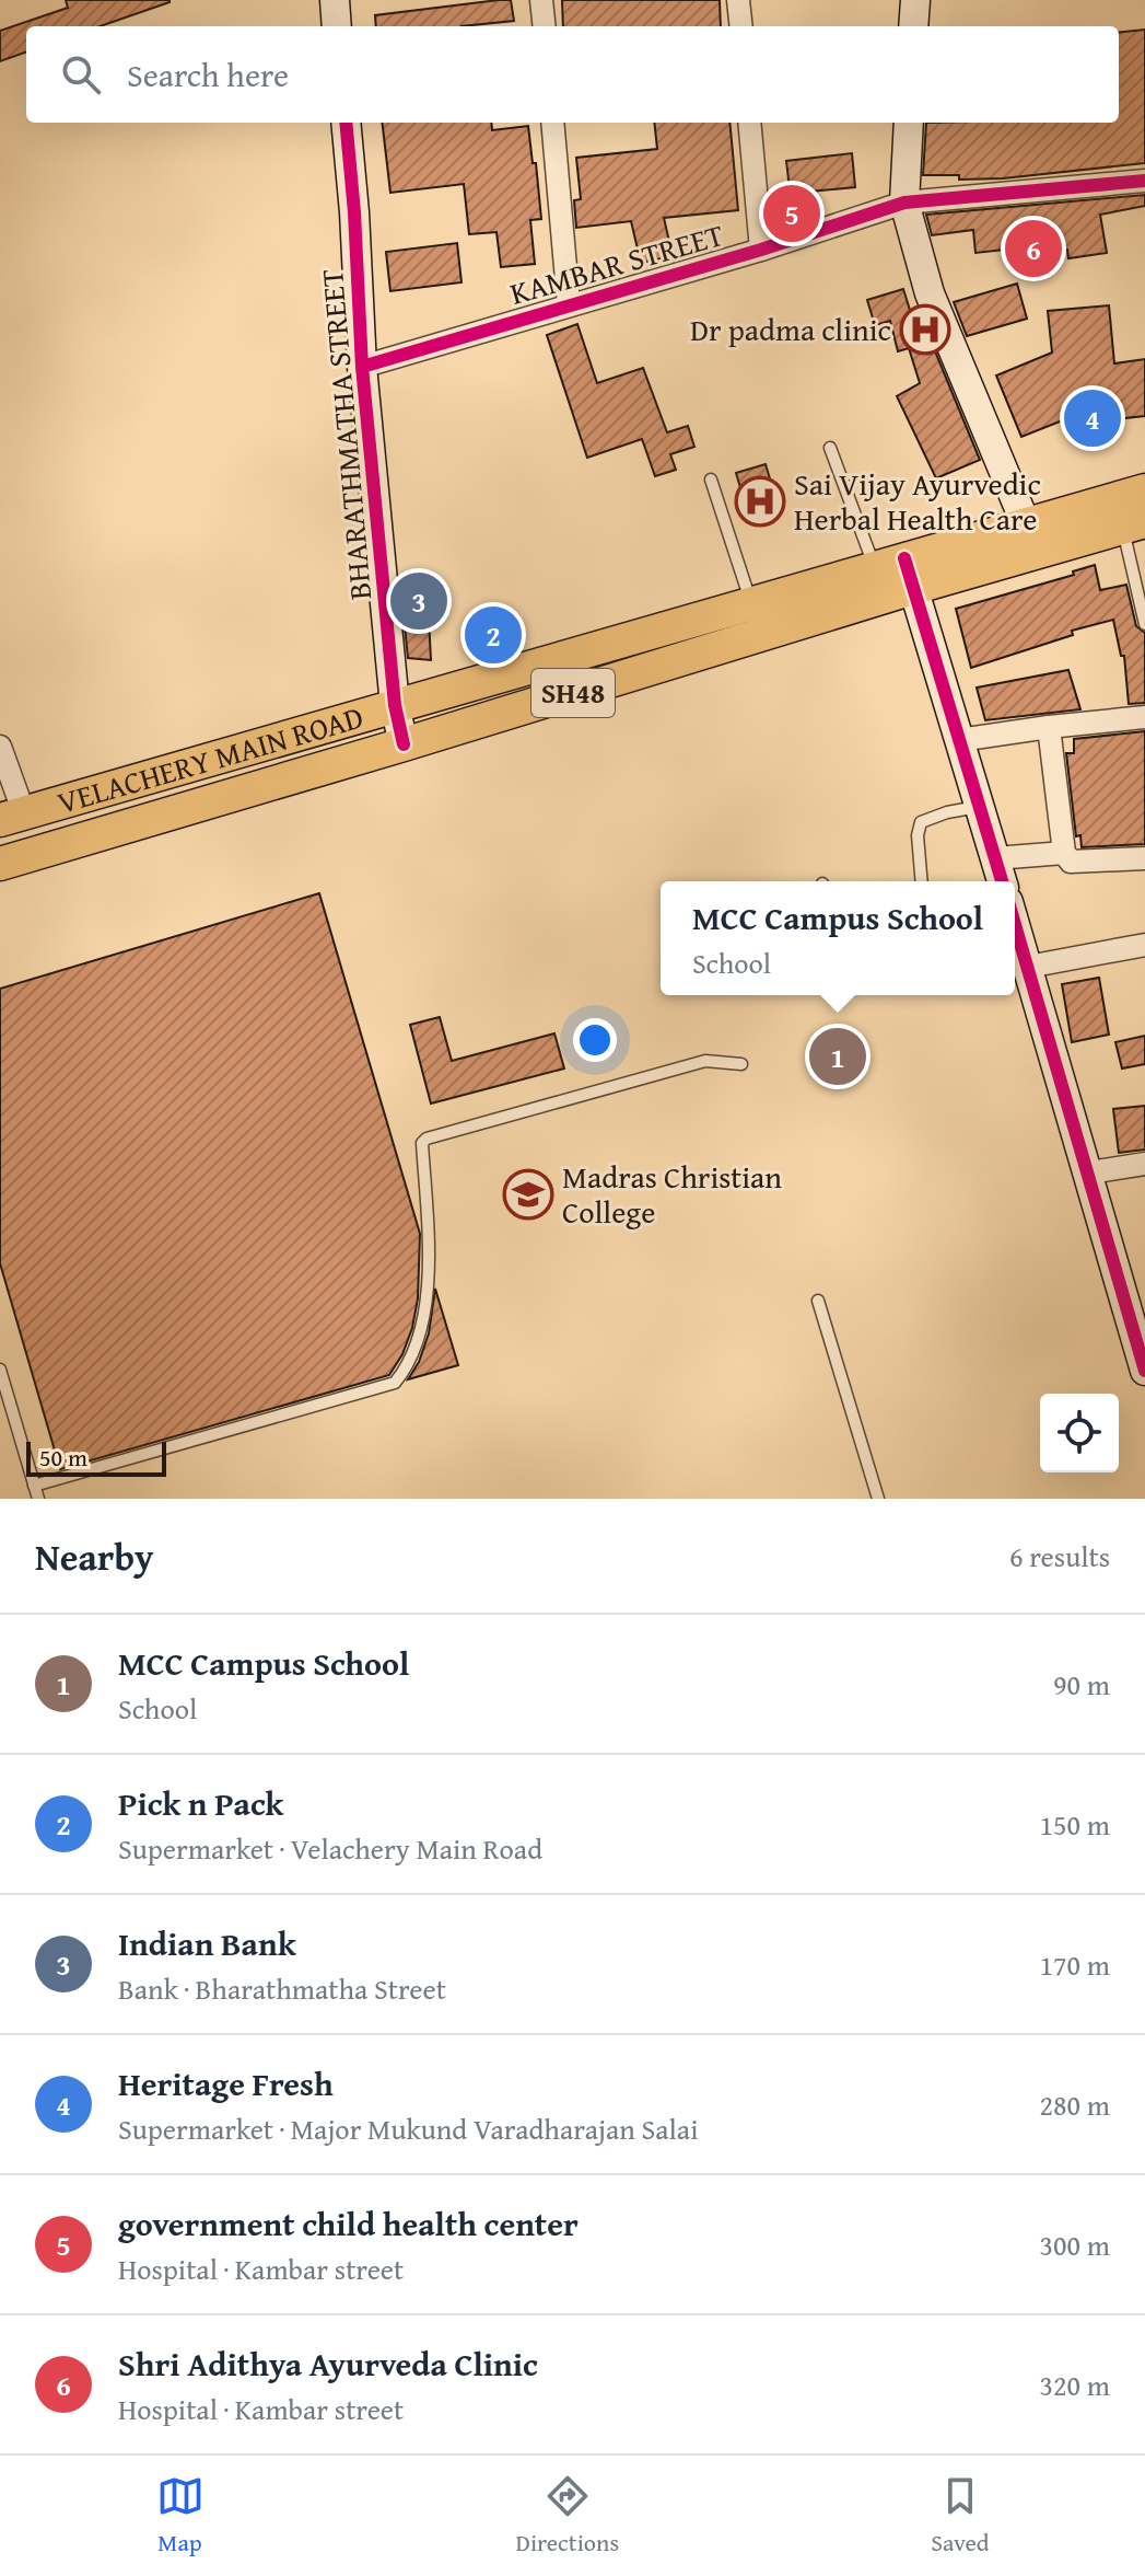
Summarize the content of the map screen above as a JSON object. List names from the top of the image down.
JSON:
{
  "streets": {
    "main road": ["SH48", "VELACHERY MAIN ROAD"],
    "street": ["KAMBAR STREET", "BHARATHMATHA STREET"]
  },
  "crossings": [
    ["KAMBAR STREET", "BHARATHMATHA STREET"],
    ["BHARATHMATHA STREET", "SH48"],
    ["BHARATHMATHA STREET", "VELACHERY MAIN ROAD"],
    ["SH48", "VELACHERY MAIN ROAD"]
  ],
  "places": {
    "hospital": ["Dr padma clinic", "Sai Vijay Ayurvedic Herbal Health Care"],
    "school or university": ["Madras Christian College"]
  },
  "scale_bar": "50 m",
  "page": {
    "search": "Search here",
    "pins": [
      "5",
      "6",
      "4",
      "3",
      "2",
      "1"
    ],
    "popup": ["MCC Campus School", "School"],
    "scale": "50 m",
    "heading": ["Nearby", "6 results"],
    "list": [
      {
        "mark": "1",
        "name": "MCC Campus School",
        "note": "School",
        "value": "90 m"
      },
      {
        "mark": "2",
        "name": "Pick n Pack",
        "note": "Supermarket · Velachery Main Road",
        "value": "150 m"
      },
      {
        "mark": "3",
        "name": "Indian Bank",
        "note": "Bank · Bharathmatha Street",
        "value": "170 m"
      },
      {
        "mark": "4",
        "name": "Heritage Fresh",
        "note": "Supermarket · Major Mukund Varadharajan Salai",
        "value": "280 m"
      },
      {
        "mark": "5",
        "name": "government child health center",
        "note": "Hospital · Kambar street",
        "value": "300 m"
      },
      {
        "mark": "6",
        "name": "Shri Adithya Ayurveda Clinic",
        "note": "Hospital · Kambar street",
        "value": "320 m"
      }
    ],
    "nav": ["Map", "Directions", "Saved"]
  }
}
